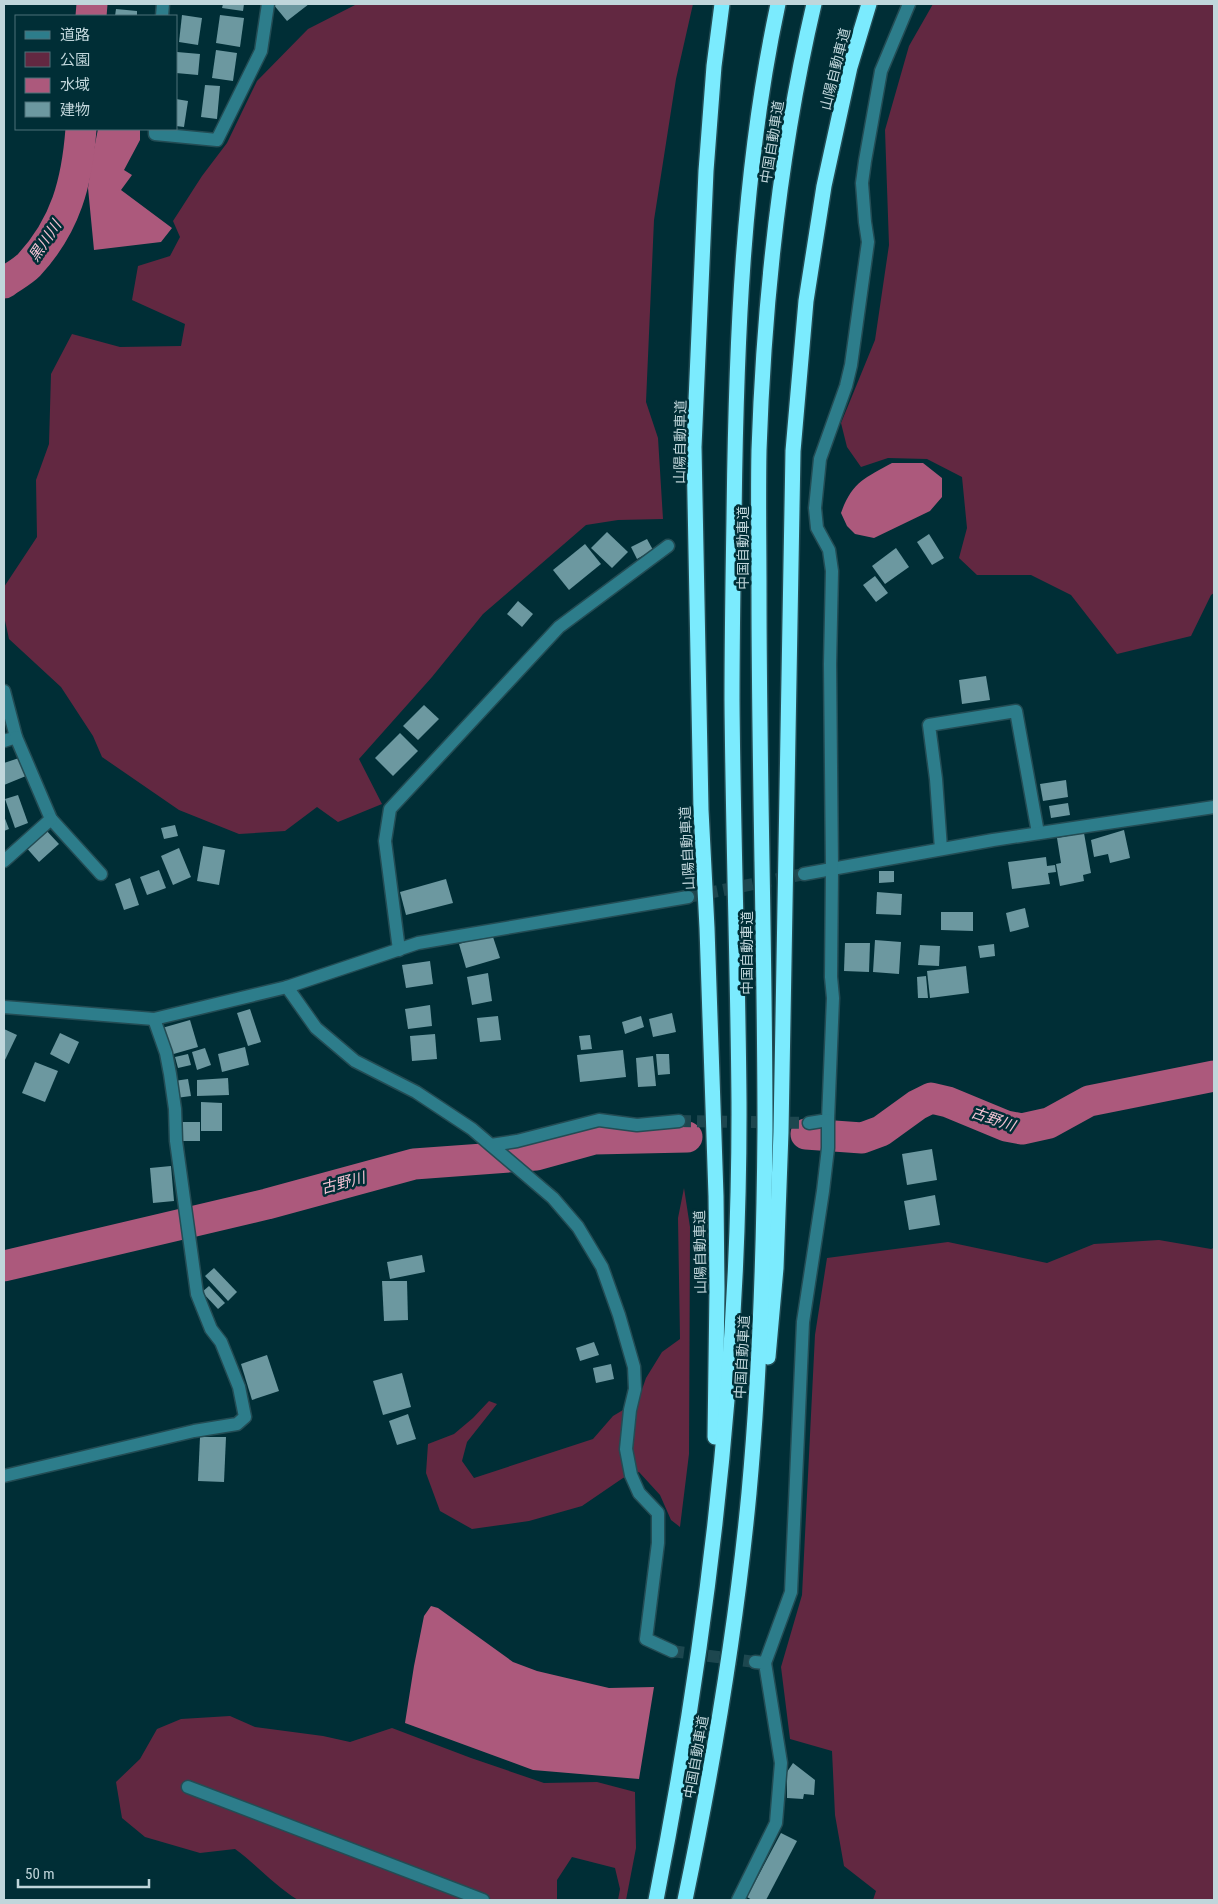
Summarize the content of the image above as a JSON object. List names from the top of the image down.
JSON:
{
  "streets": {
    "highway": ["山陽自動車道", "中国自動車道"]
  },
  "crossings": [
    ["山陽自動車道", "中国自動車道"]
  ],
  "water": ["黒川川", "古野川"],
  "legend": [
    "道路",
    "公園",
    "水域",
    "建物"
  ],
  "scale_bar": "50 m"
}
